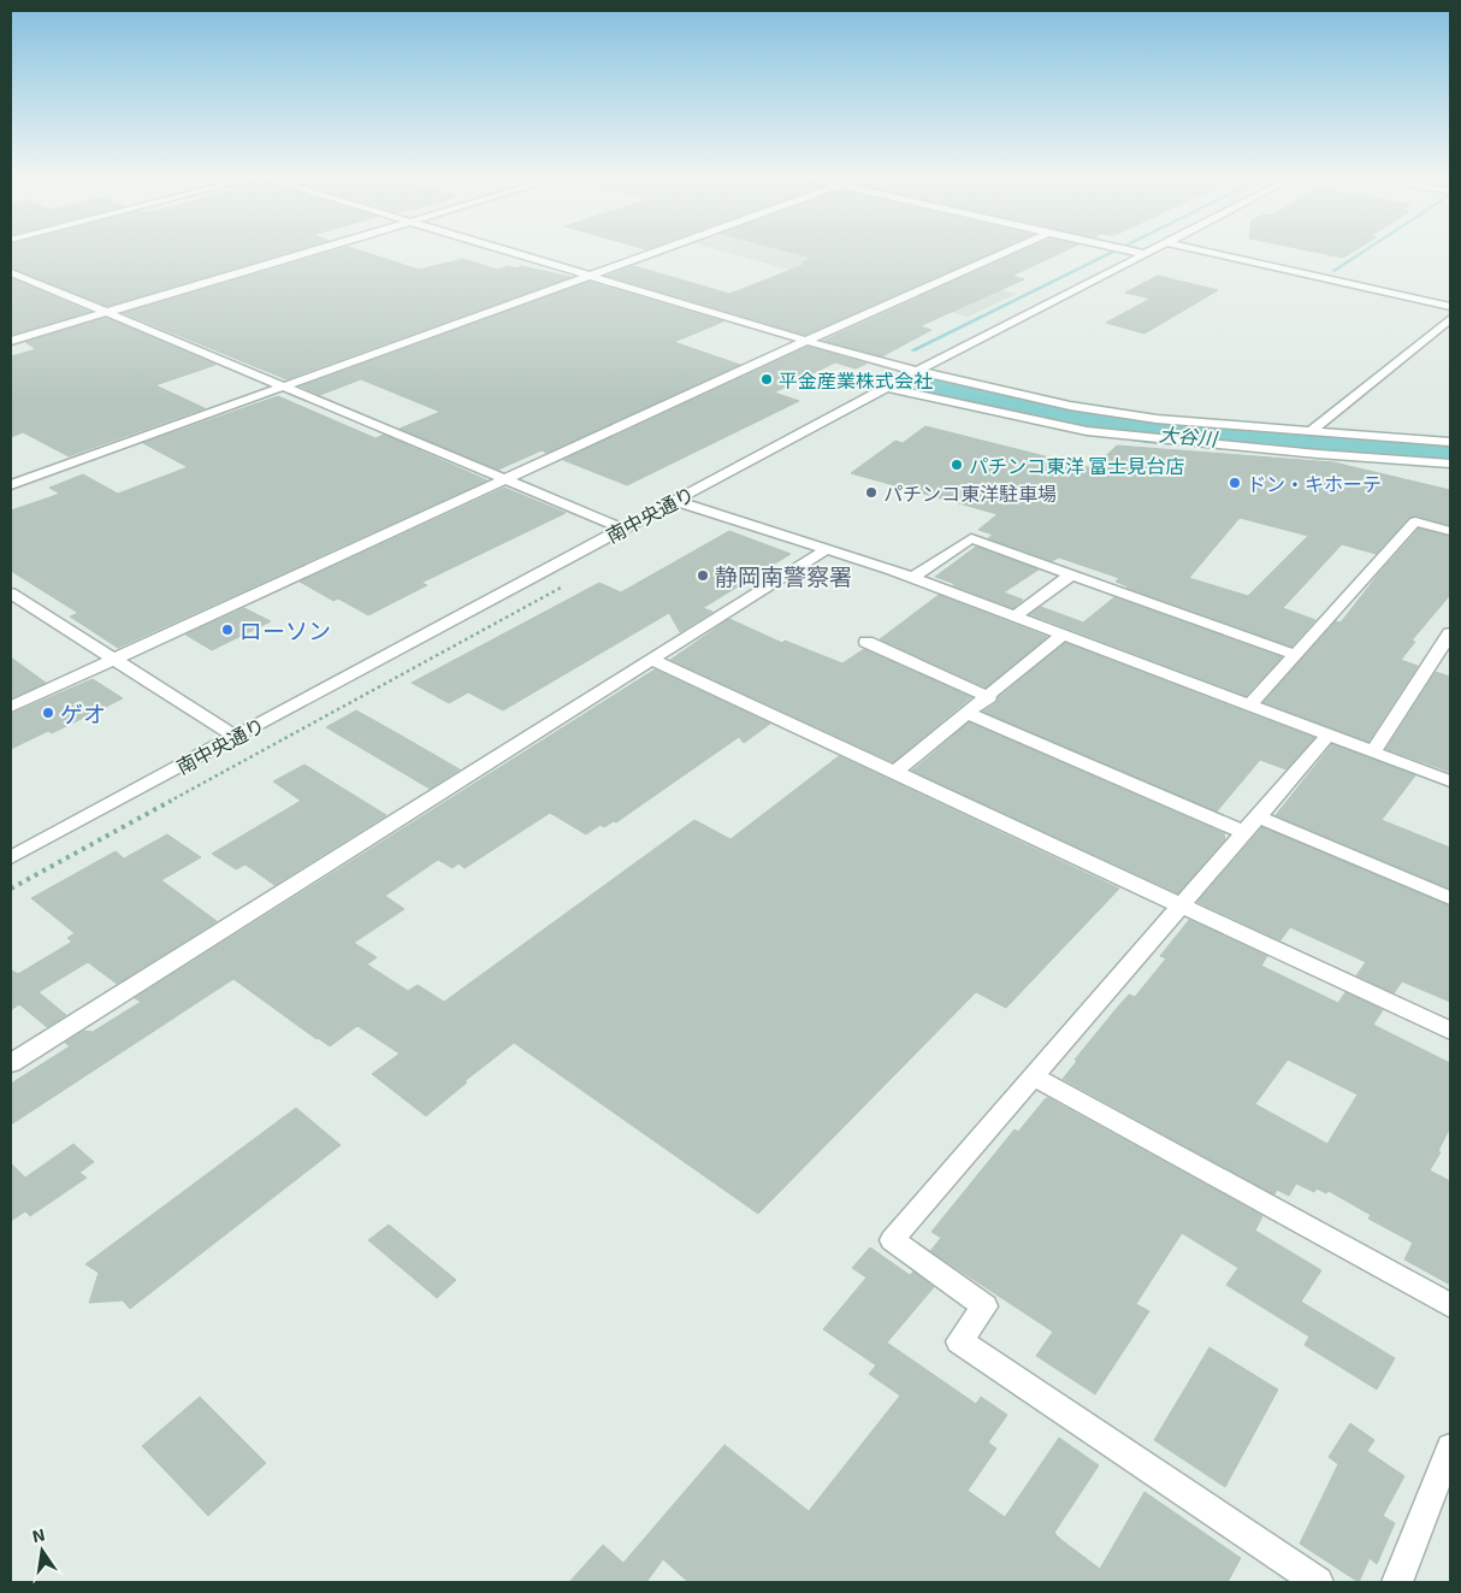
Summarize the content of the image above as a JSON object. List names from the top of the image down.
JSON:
{
  "streets": {
    "street": ["南中央通り"]
  },
  "water": ["大谷川"],
  "places": [
    "平金産業株式会社",
    "パチンコ東洋 富士見台店",
    "ドン・キホーテ",
    "パチンコ東洋駐車場",
    "静岡南警察署",
    "ローソン",
    "ゲオ"
  ],
  "north": "top"
}
